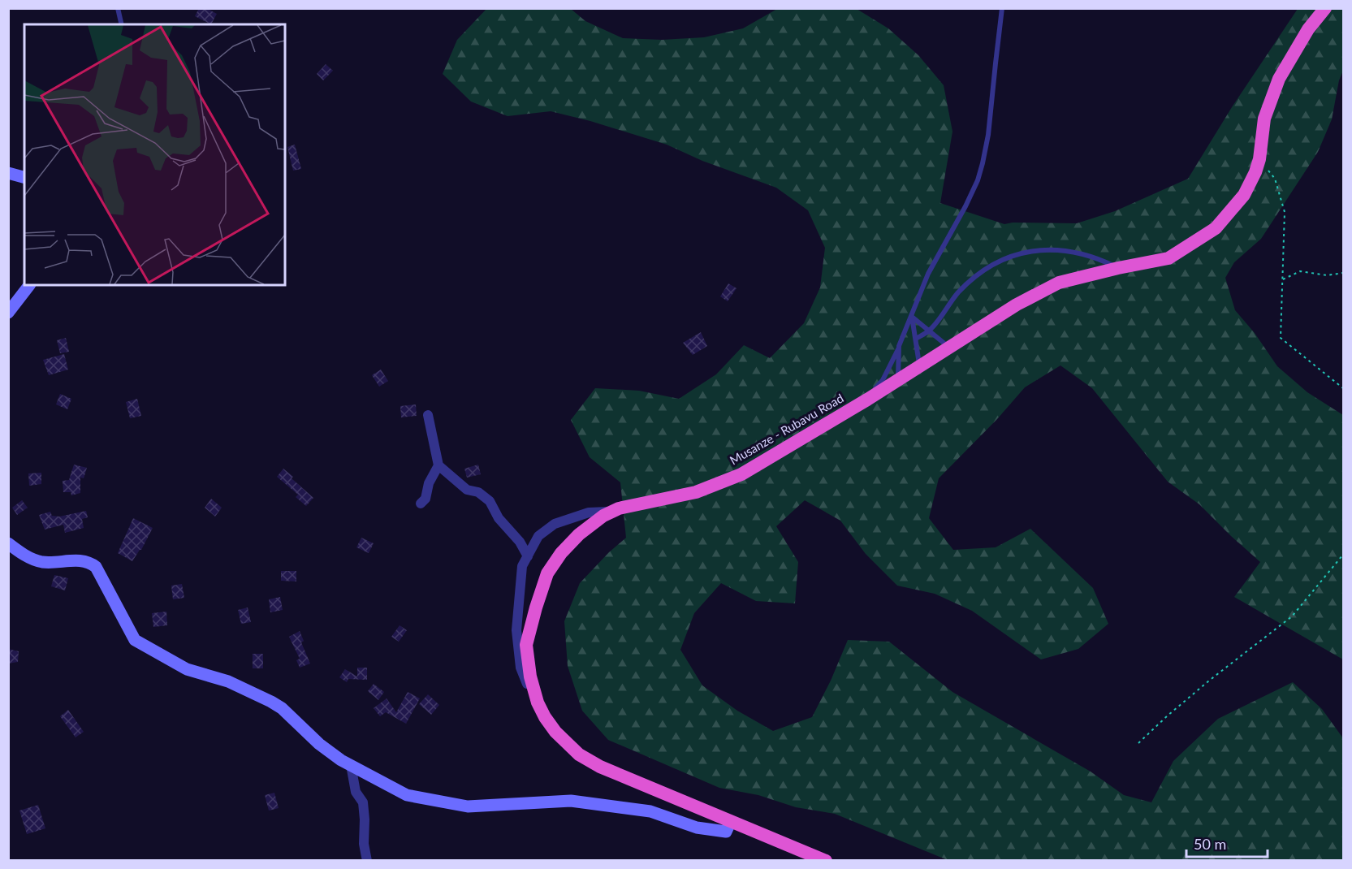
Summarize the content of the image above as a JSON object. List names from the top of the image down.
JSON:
{
  "streets": {
    "highway": ["Musanze - Rubavu Road"]
  },
  "scale_bar": "50 m"
}
